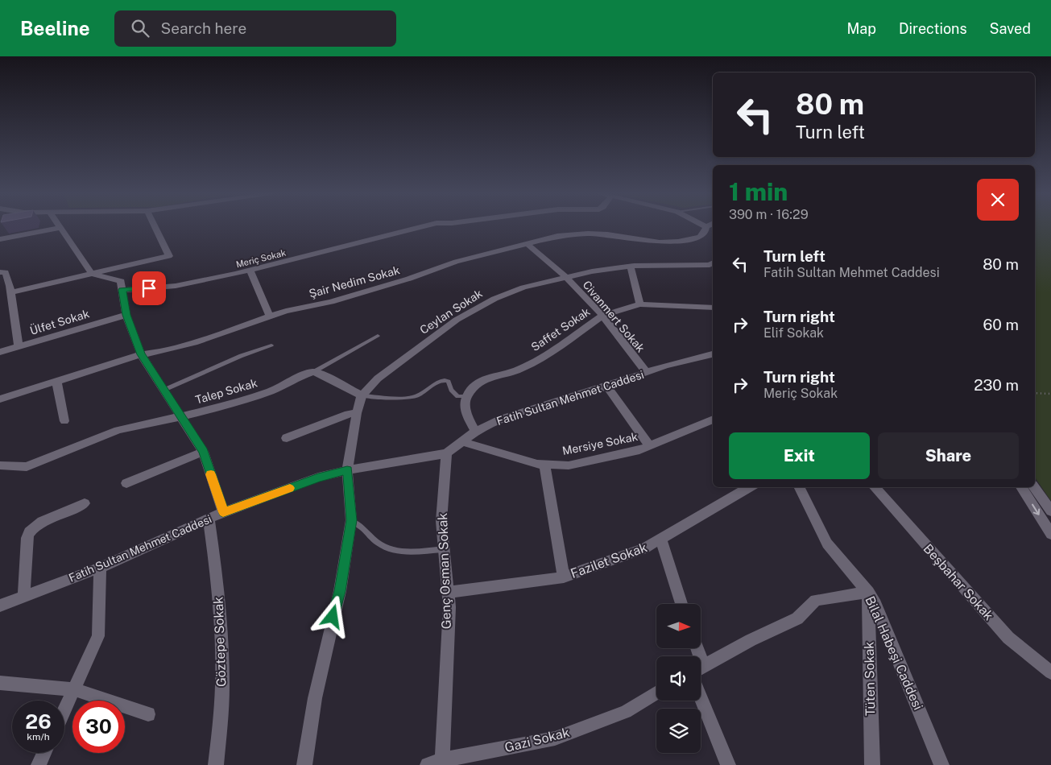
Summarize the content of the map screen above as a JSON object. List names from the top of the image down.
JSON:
{
  "streets": {
    "street": [
      "Meriç Sokak",
      "Şair Nedim Sokak",
      "Ceylan Sokak",
      "Civanmert Sokak",
      "Ülfet Sokak",
      "Saffet Sokak",
      "Talep Sokak",
      "Fatih Sultan Mehmet Caddesi",
      "Mersiye Sokak",
      "Fazilet Sokak",
      "Genç Osman Sokak",
      "Beşbahar Sokak",
      "Göztepe Sokak",
      "Bilal Habeşi Caddesi",
      "Tüten Sokak",
      "Gazi Sokak"
    ]
  },
  "crossings": [
    ["Şair Nedim Sokak", "Civanmert Sokak"],
    ["Ceylan Sokak", "Civanmert Sokak"],
    ["Ceylan Sokak", "Fatih Sultan Mehmet Caddesi"],
    ["Civanmert Sokak", "Saffet Sokak"],
    ["Civanmert Sokak", "Fatih Sultan Mehmet Caddesi"],
    ["Fatih Sultan Mehmet Caddesi", "Mersiye Sokak"],
    ["Fatih Sultan Mehmet Caddesi", "Genç Osman Sokak"],
    ["Fatih Sultan Mehmet Caddesi", "Göztepe Sokak"],
    ["Fazilet Sokak", "Genç Osman Sokak"],
    ["Genç Osman Sokak", "Gazi Sokak"],
    ["Bilal Habeşi Caddesi", "Tüten Sokak"]
  ],
  "north": "right",
  "page": {
    "header": "Beeline",
    "search": "Search here",
    "nav": ["Map", "Directions", "Saved"],
    "turn": ["80 m", "Turn left"],
    "heading": ["1 min", "390 m · 16:29"],
    "list": [
      {
        "name": "Turn left",
        "note": "Fatih Sultan Mehmet Caddesi",
        "value": "80 m"
      },
      {
        "name": "Turn right",
        "note": "Elif Sokak",
        "value": "60 m"
      },
      {
        "name": "Turn right",
        "note": "Meriç Sokak",
        "value": "230 m"
      }
    ],
    "buttons": ["Exit", "Share"],
    "speed": "26 km/h",
    "limit": "30"
  }
}
